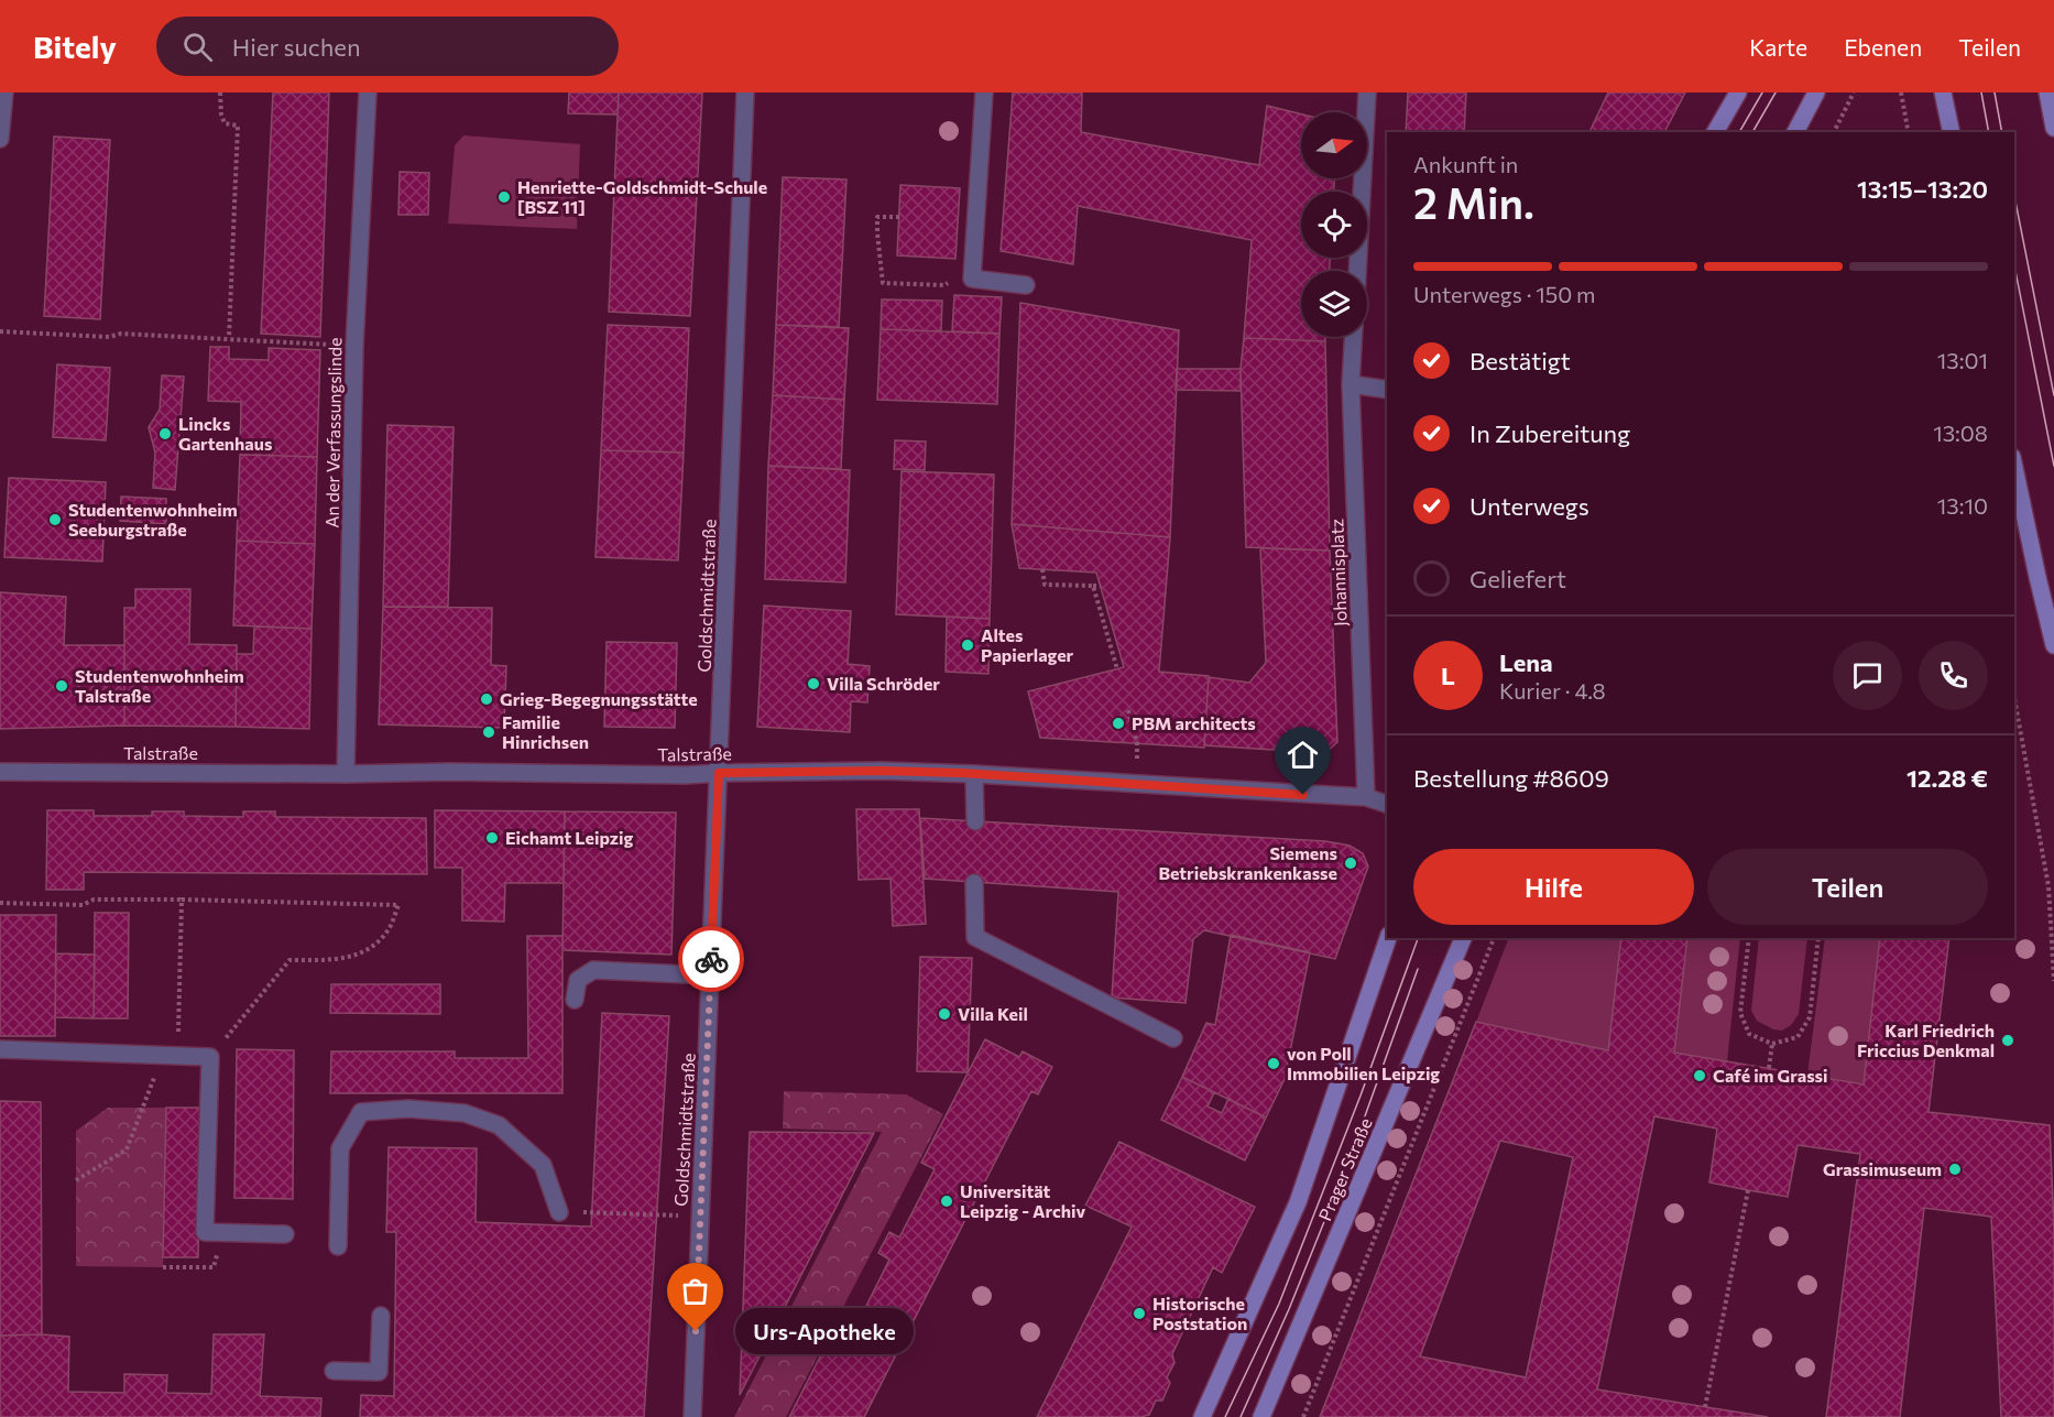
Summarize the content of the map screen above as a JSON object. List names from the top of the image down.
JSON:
{
  "streets": {
    "main road": ["Prager Straße"],
    "street": [
      "An der Verfassungslinde",
      "Johannisplatz",
      "Goldschmidtstraße",
      "Talstraße"
    ]
  },
  "crossings": [
    ["An der Verfassungslinde", "Talstraße"],
    ["Johannisplatz", "Talstraße"],
    ["Goldschmidtstraße", "Talstraße"]
  ],
  "places": [
    "Henriette-Goldschmidt-Schule [BSZ 11]",
    "Lincks Gartenhaus",
    "Studentenwohnheim Seeburgstraße",
    "Altes Papierlager",
    "Villa Schröder",
    "Studentenwohnheim Talstraße",
    "Grieg-Begegnungsstätte",
    "PBM architects",
    "Familie Hinrichsen",
    "Eichamt Leipzig",
    "Siemens Betriebskrankenkasse",
    "Villa Keil",
    "Karl Friedrich Friccius Denkmal",
    "von Poll Immobilien Leipzig",
    "Café im Grassi",
    "Grassimuseum",
    "Universität Leipzig - Archiv",
    "Historische Poststation",
    "Urs-Apotheke"
  ],
  "north": "right",
  "page": {
    "header": "Bitely",
    "search": "Hier suchen",
    "nav": ["Karte", "Ebenen", "Teilen"],
    "heading": ["2 Min.", "Ankunft in", "13:15–13:20"],
    "panel": [
      "Lena",
      "Kurier · 4.8",
      "Bestellung #8609",
      "12.28 €"
    ],
    "bar": "Unterwegs · 150 m",
    "list": [
      ["Bestätigt", "13:01"],
      ["In Zubereitung", "13:08"],
      ["Unterwegs", "13:10"],
      "Geliefert"
    ],
    "round": "L",
    "buttons": ["Hilfe", "Teilen"],
    "bubble": "Urs-Apotheke"
  }
}
